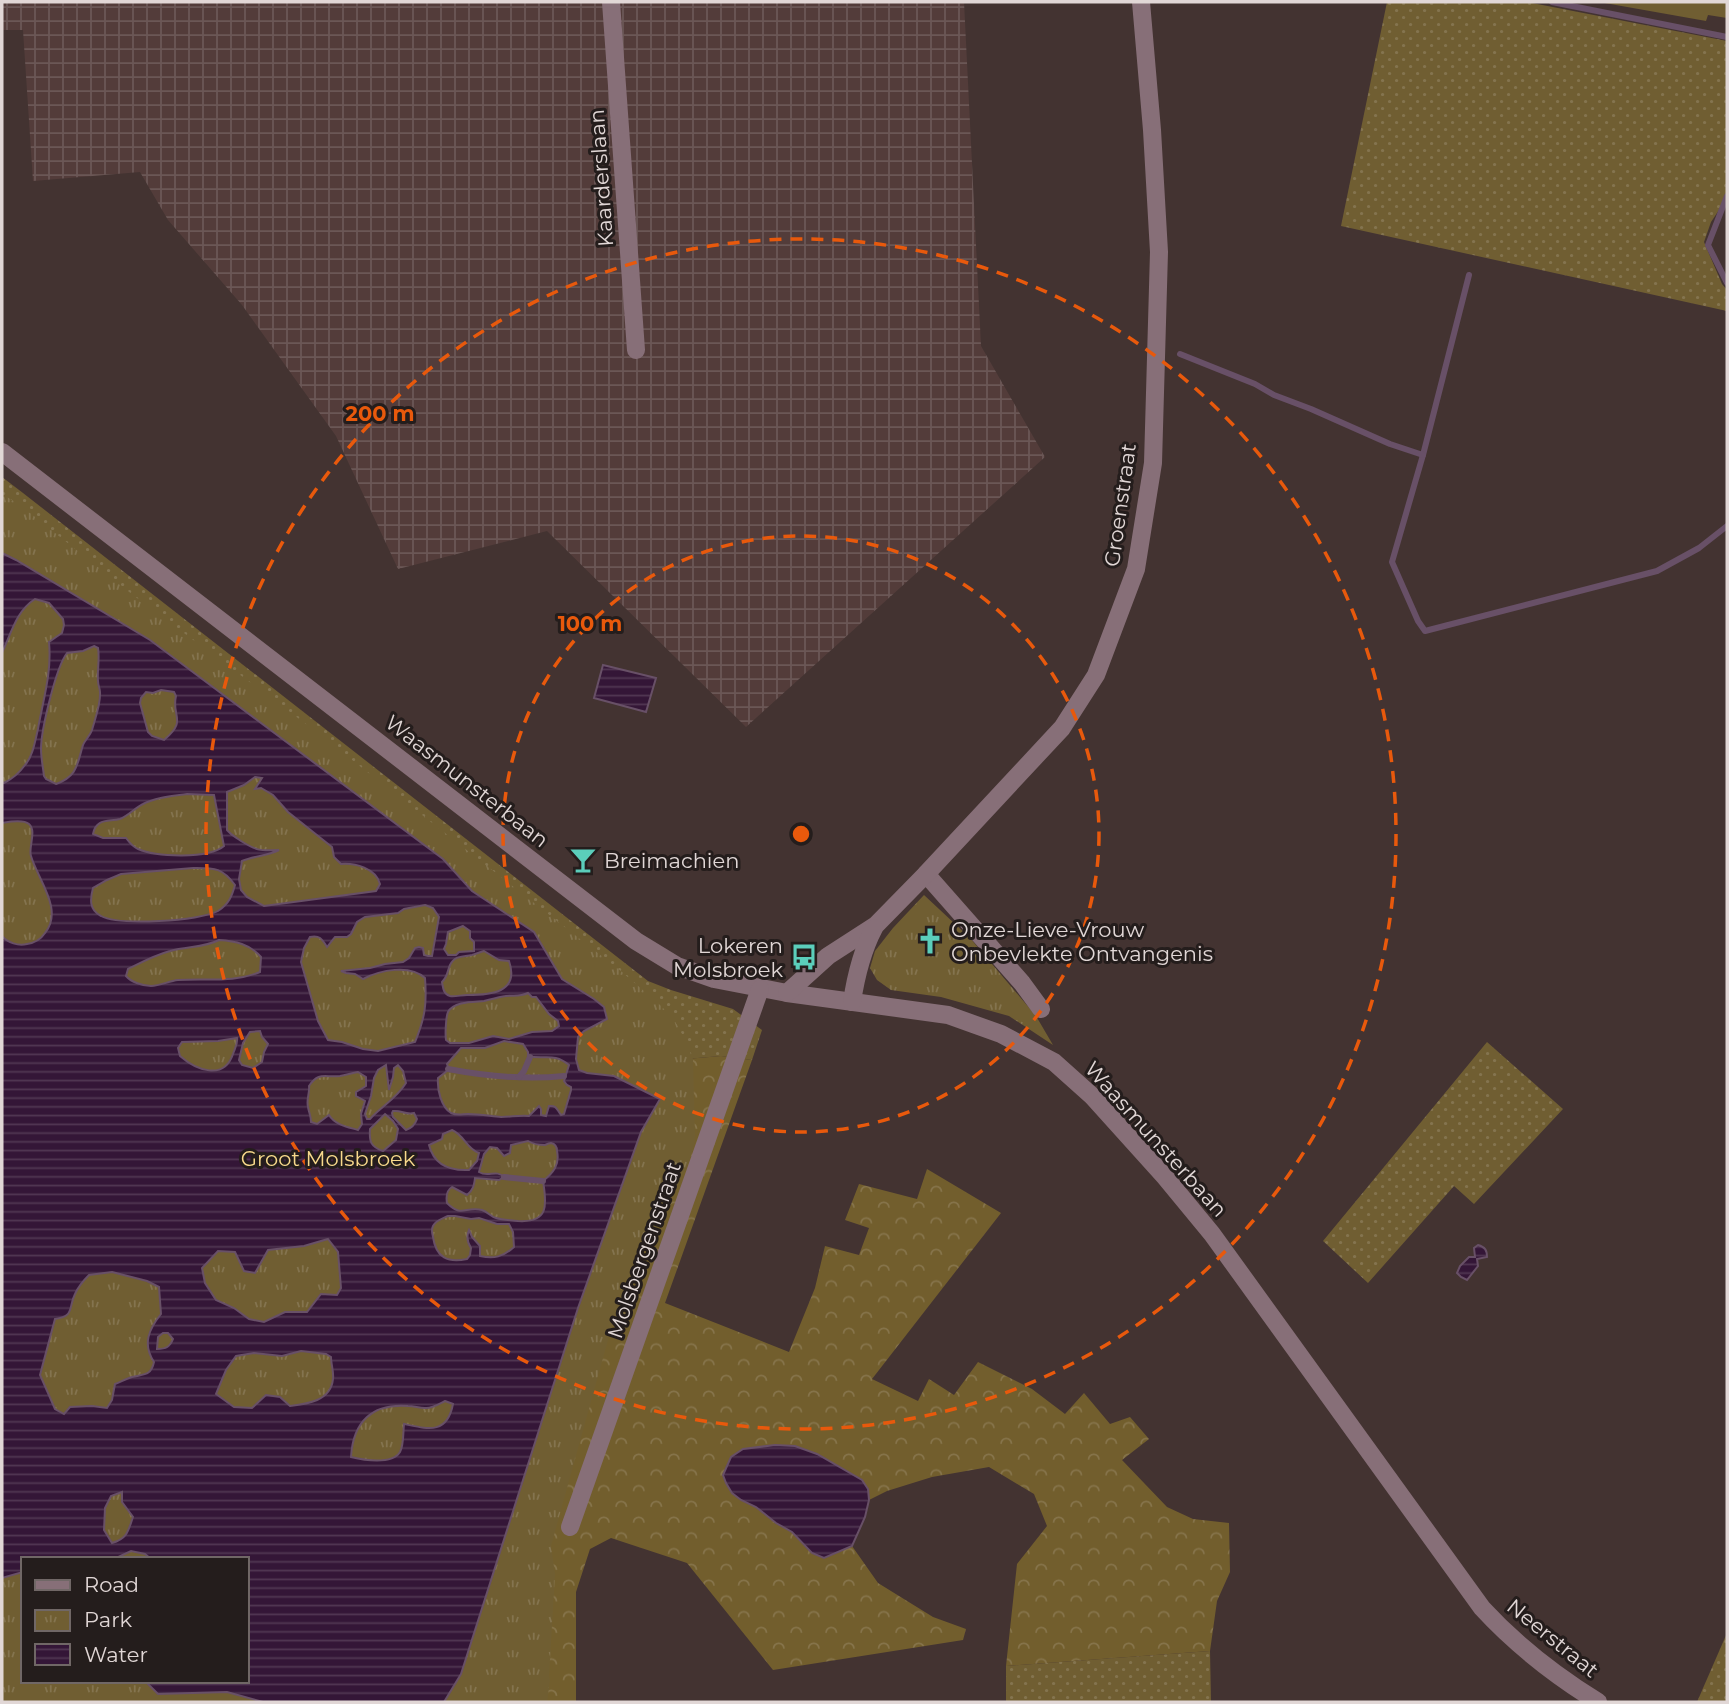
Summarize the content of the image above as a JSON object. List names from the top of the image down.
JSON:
{
  "streets": {
    "street": [
      "Kaarderslaan",
      "Groenstraat",
      "Waasmunsterbaan",
      "Molsbergenstraat",
      "Neerstraat"
    ]
  },
  "crossings": [
    ["Groenstraat", "Waasmunsterbaan"],
    ["Waasmunsterbaan", "Molsbergenstraat"],
    ["Waasmunsterbaan", "Neerstraat"]
  ],
  "parks": ["Groot Molsbroek"],
  "places": {
    "bar": ["Breimachien"],
    "church": ["Onze-Lieve-Vrouw Onbevlekte Ontvangenis"],
    "bus stop": ["Lokeren Molsbroek"]
  },
  "legend": ["Road", "Park", "Water"],
  "rings": ["200 m", "100 m"]
}
